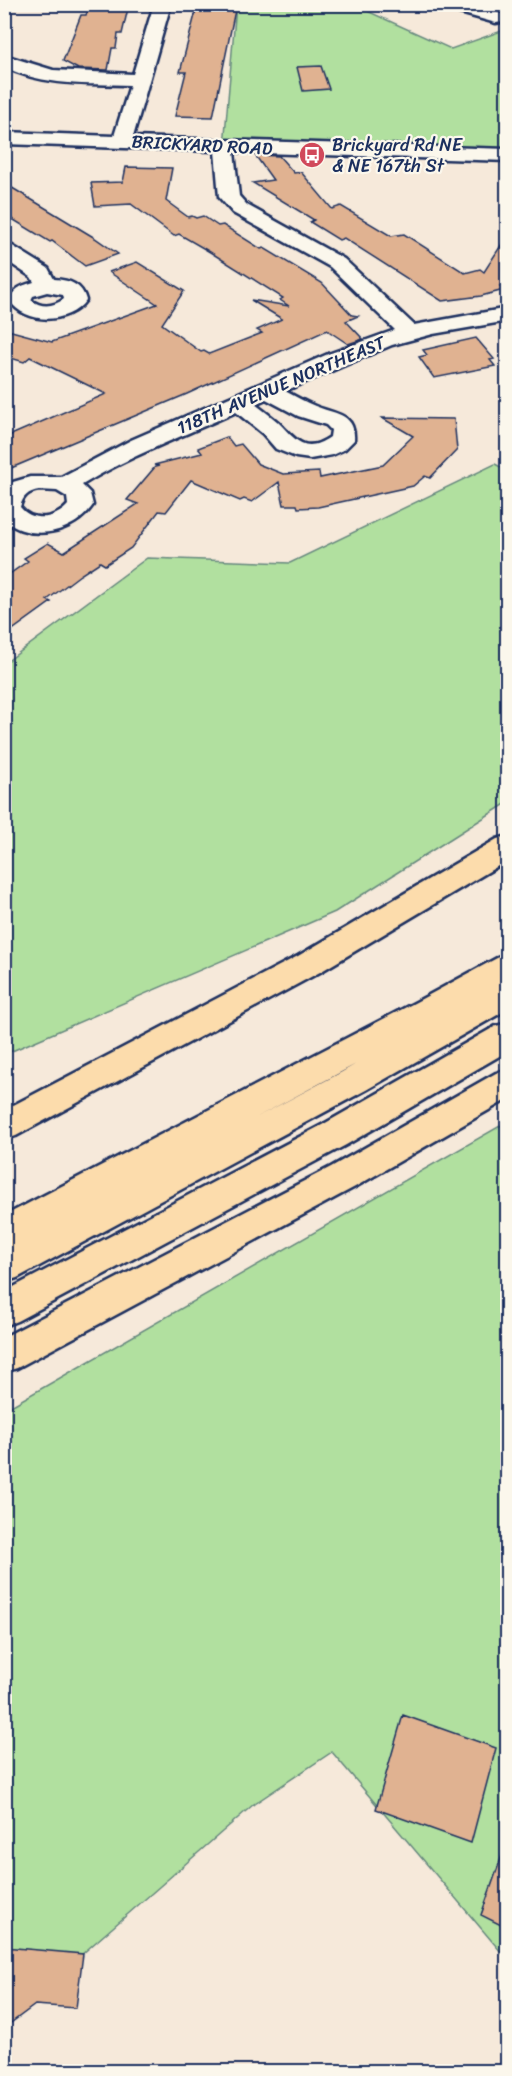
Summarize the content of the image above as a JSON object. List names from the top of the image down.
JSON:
{
  "streets": {
    "street": ["BRICKYARD ROAD", "118TH AVENUE NORTHEAST"]
  },
  "places": {
    "bus stop": ["Brickyard Rd NE & NE 167th St"]
  }
}
